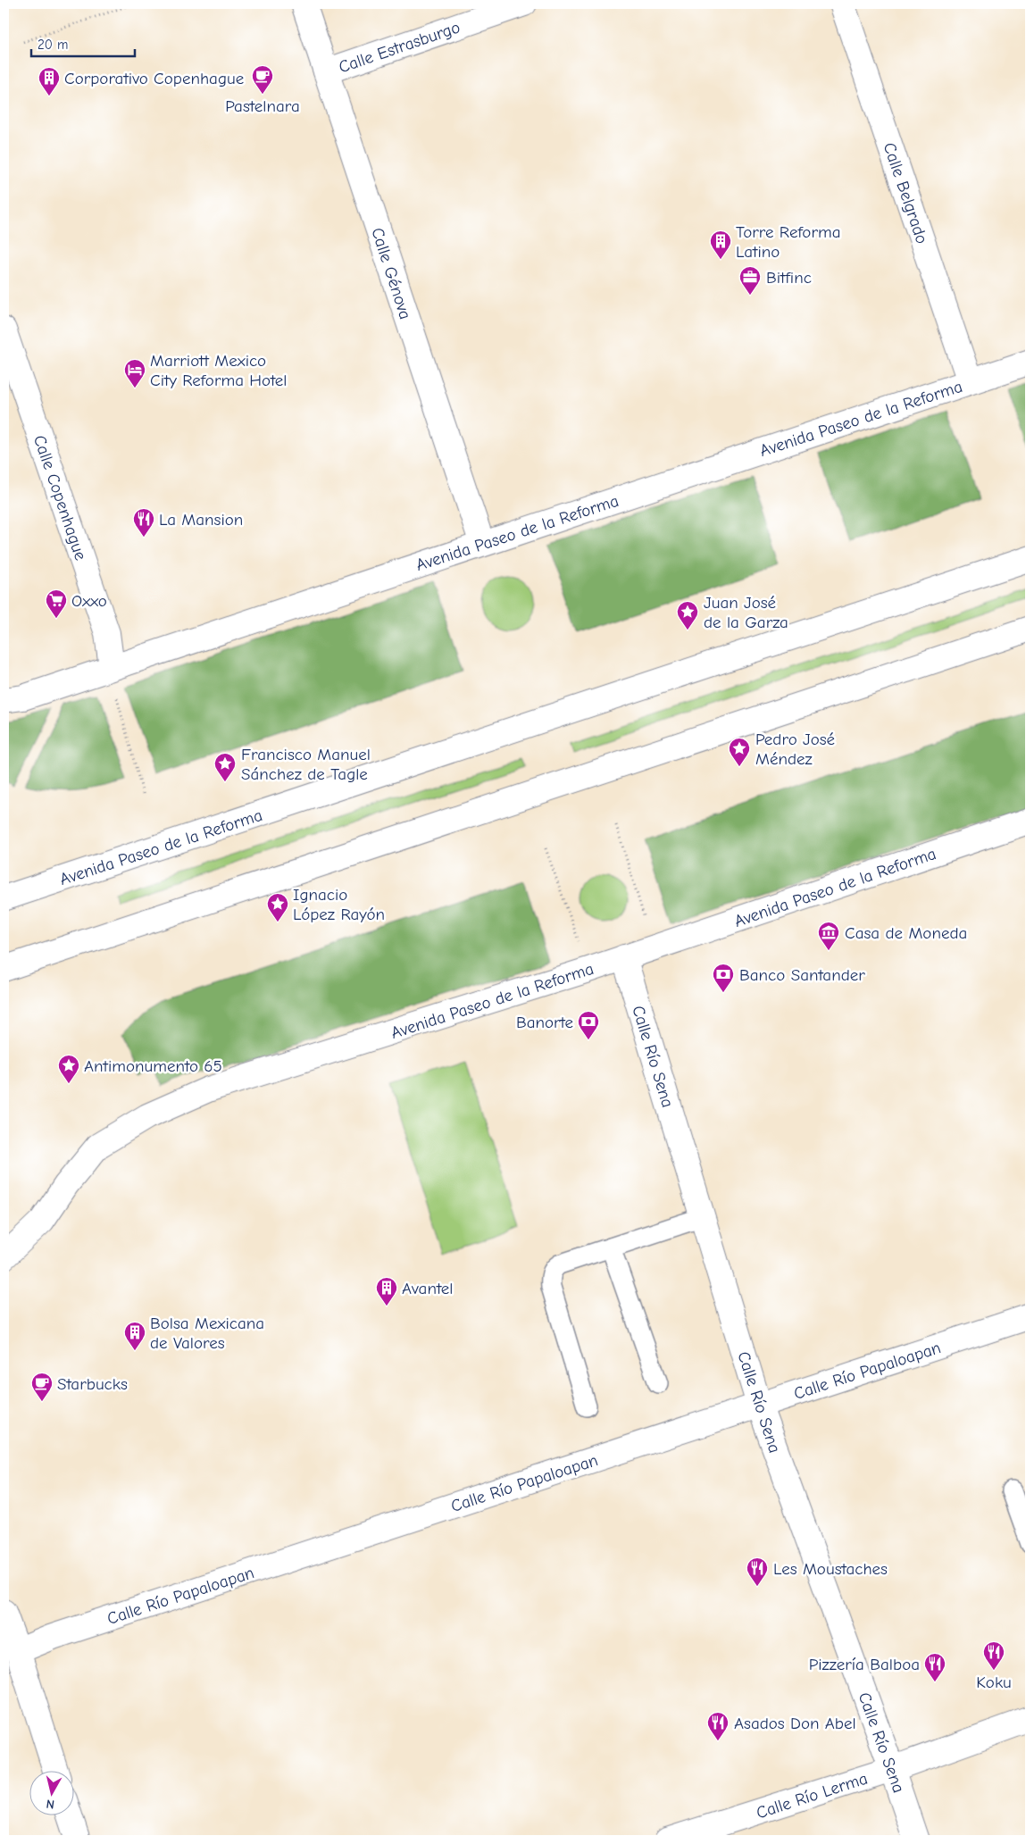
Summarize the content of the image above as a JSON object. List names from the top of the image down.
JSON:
{
  "streets": {
    "street": [
      "Calle Estrasburgo",
      "Calle Belgrado",
      "Calle Génova",
      "Avenida Paseo de la Reforma",
      "Calle Copenhague",
      "Calle Río Sena",
      "Calle Río Papaloapan",
      "Calle Río Lerma"
    ]
  },
  "crossings": [
    ["Calle Estrasburgo", "Calle Génova"],
    ["Calle Belgrado", "Avenida Paseo de la Reforma"],
    ["Calle Génova", "Avenida Paseo de la Reforma"],
    ["Avenida Paseo de la Reforma", "Calle Copenhague"],
    ["Avenida Paseo de la Reforma", "Calle Río Sena"],
    ["Calle Río Sena", "Calle Río Papaloapan"],
    ["Calle Río Sena", "Calle Río Lerma"]
  ],
  "places": {
    "cafe": ["Pastelnara", "Starbucks"],
    "building": [
      "Corporativo Copenhague",
      "Torre Reforma Latino",
      "Avantel",
      "Bolsa Mexicana de Valores"
    ],
    "office": ["Bitfinc"],
    "hotel": ["Marriott Mexico City Reforma Hotel"],
    "restaurant": [
      "La Mansion",
      "Les Moustaches",
      "Koku",
      "Pizzería Balboa",
      "Asados Don Abel"
    ],
    "supermarket": ["Oxxo"],
    "place": [
      "Juan José de la Garza",
      "Pedro José Méndez",
      "Francisco Manuel Sánchez de Tagle",
      "Ignacio López Rayón",
      "Antimonumento 65"
    ],
    "museum": ["Casa de Moneda"],
    "bank": ["Banco Santander", "Banorte"]
  },
  "scale_bar": "20 m",
  "north": "bottom"
}
